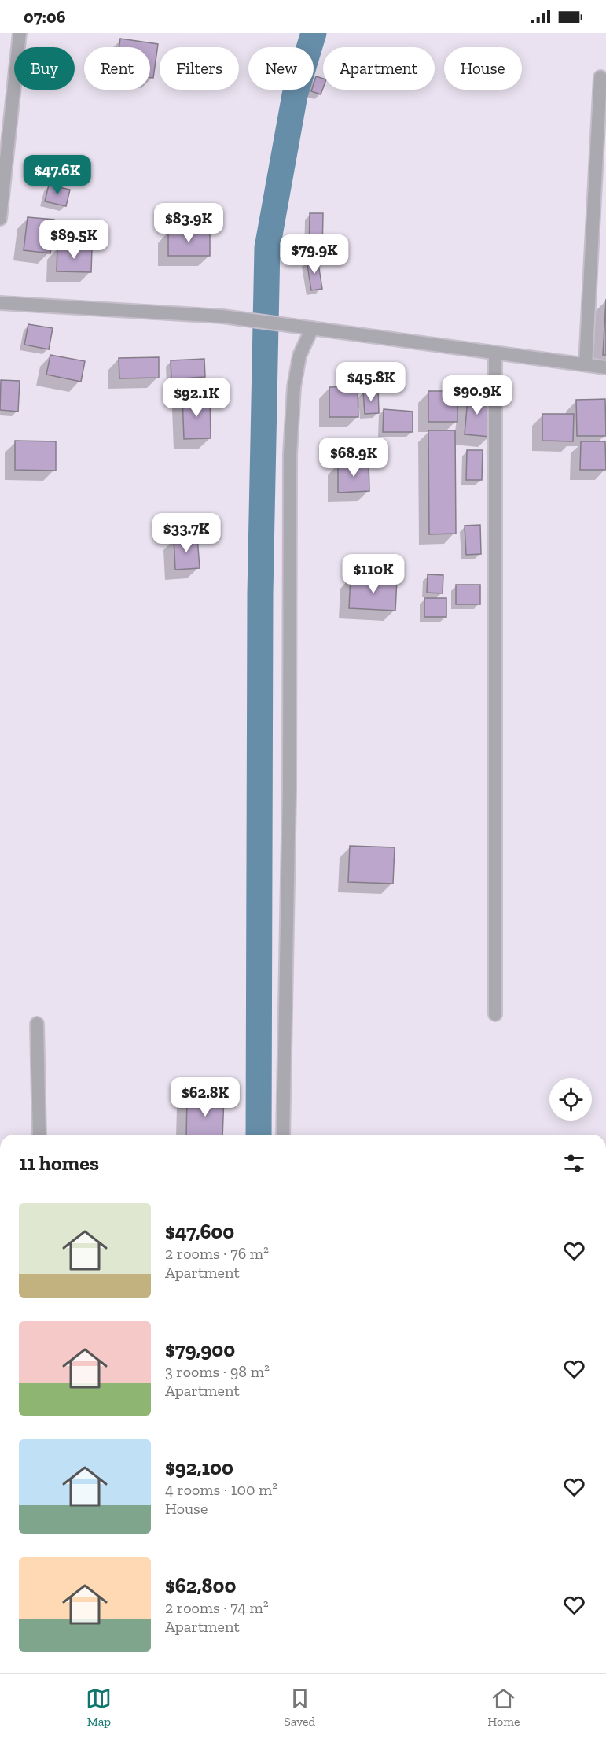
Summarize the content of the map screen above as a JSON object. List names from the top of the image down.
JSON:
{
  "page": {
    "status": "07:06",
    "chip": [
      "Buy",
      "Rent",
      "Filters",
      "New",
      "Apartment",
      "House"
    ],
    "price": [
      "$47.6K",
      "$83.9K",
      "$89.5K",
      "$79.9K",
      "$45.8K",
      "$90.9K",
      "$92.1K",
      "$68.9K",
      "$33.7K",
      "$110K",
      "$62.8K"
    ],
    "heading": "11 homes",
    "list": [
      {
        "name": "$47,600",
        "note": "2 rooms · 76 m² · Apartment"
      },
      {
        "name": "$79,900",
        "note": "3 rooms · 98 m² · Apartment"
      },
      {
        "name": "$92,100",
        "note": "4 rooms · 100 m² · House"
      },
      {
        "name": "$62,800",
        "note": "2 rooms · 74 m² · Apartment"
      }
    ],
    "tabs": ["Map", "Saved", "Home"]
  }
}
